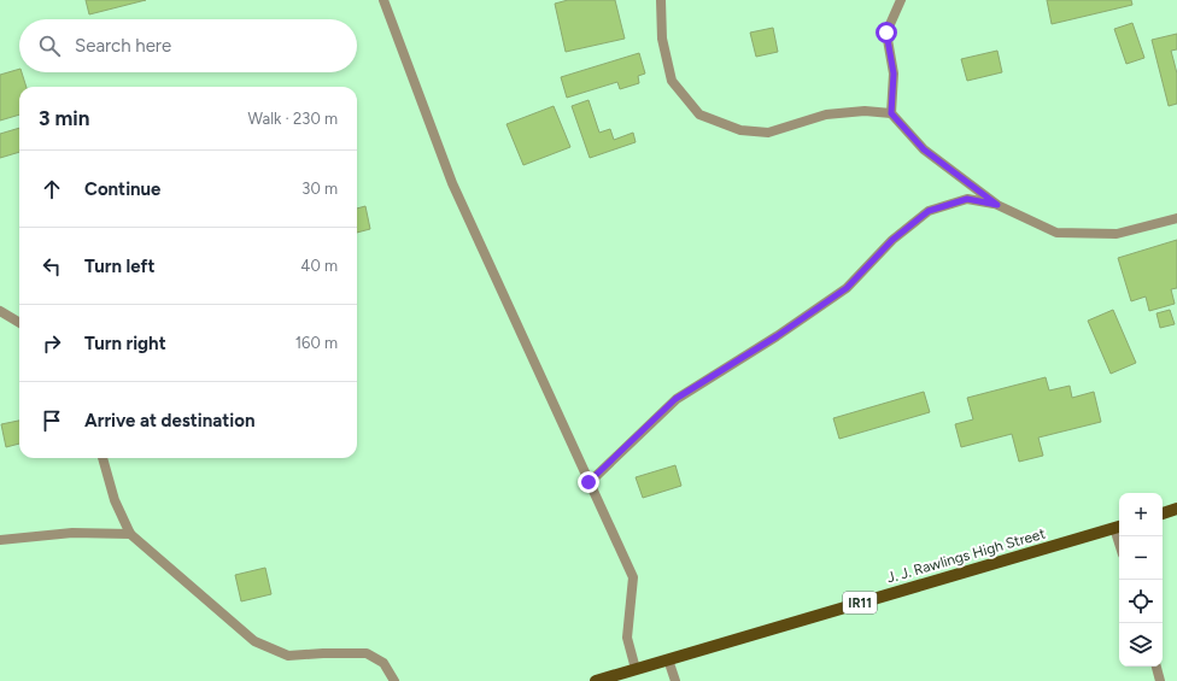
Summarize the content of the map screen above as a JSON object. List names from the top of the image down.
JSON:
{
  "streets": {
    "main road": ["J. J. Rawlings High Street", "IR11"]
  },
  "page": {
    "search": "Search here",
    "heading": ["3 min", "Walk · 230 m"],
    "list": [
      ["Continue", "30 m"],
      ["Turn left", "40 m"],
      ["Turn right", "160 m"],
      "Arrive at destination"
    ],
    "map_buttons": ["+", "−"]
  }
}
